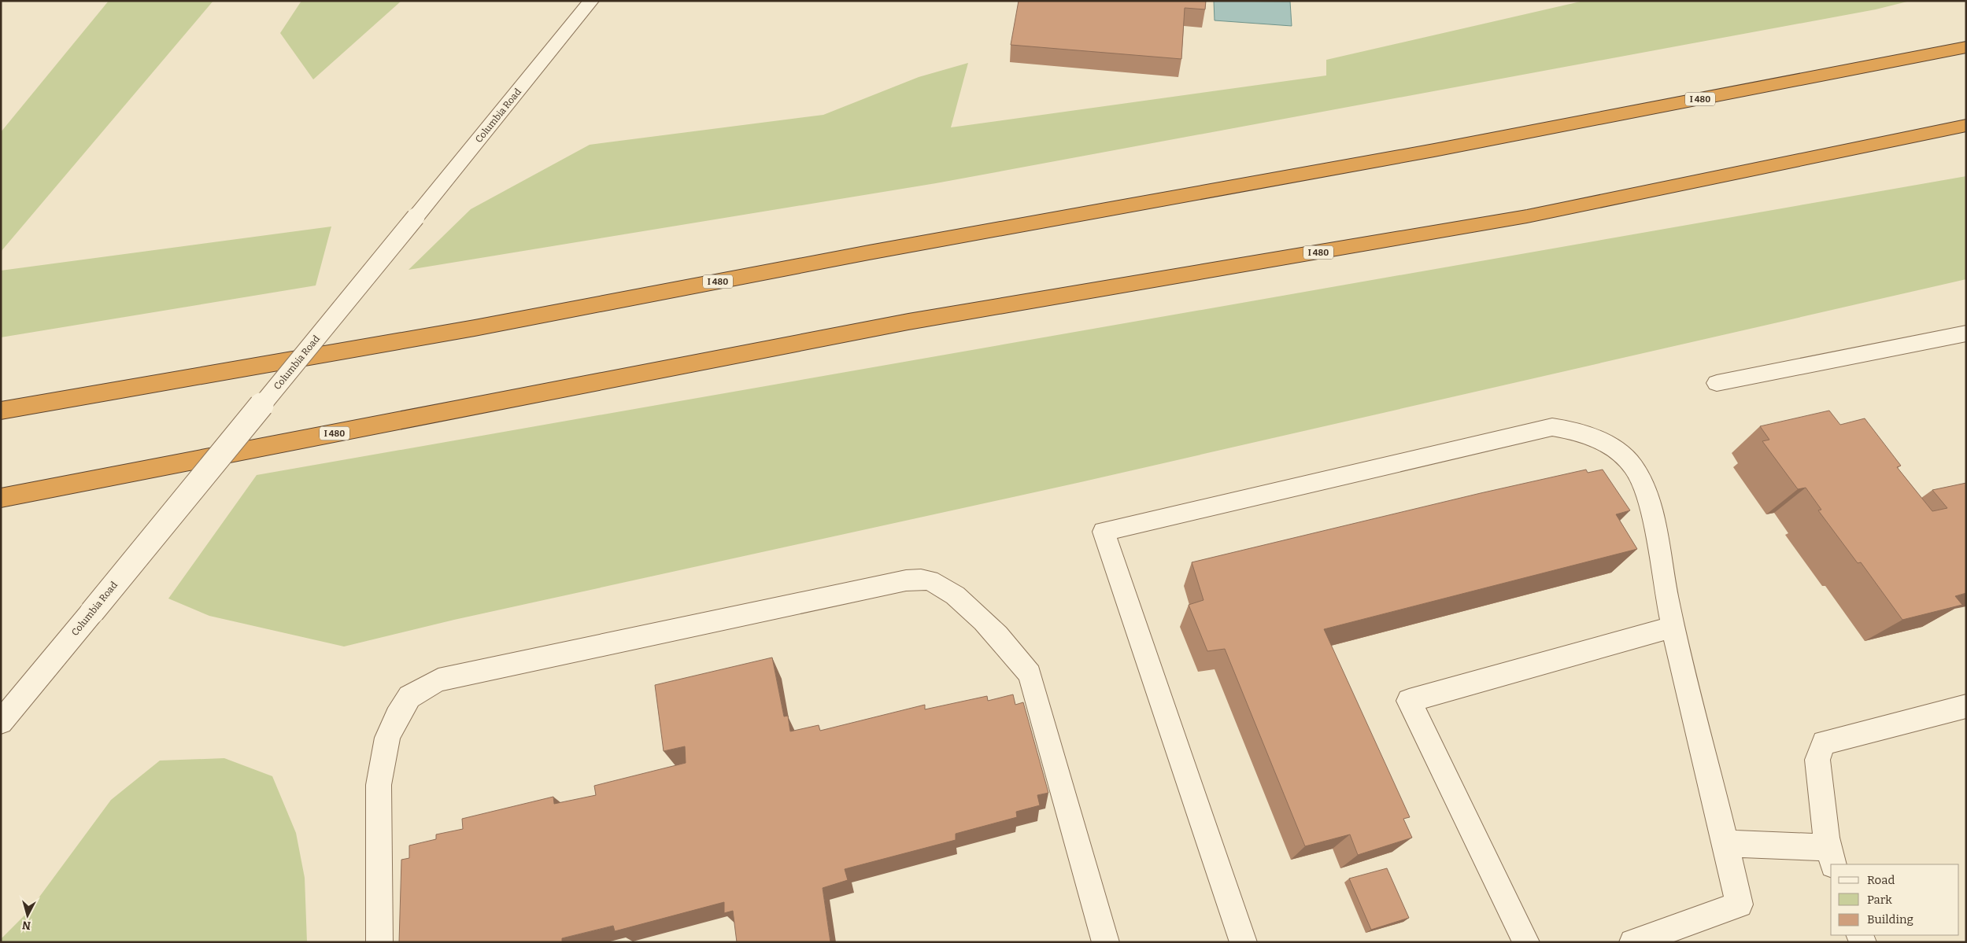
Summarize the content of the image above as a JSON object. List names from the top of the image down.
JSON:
{
  "streets": {
    "highway": ["I 480"],
    "street": ["Columbia Road"]
  },
  "legend": ["Road", "Park", "Building"],
  "north": "bottom"
}
